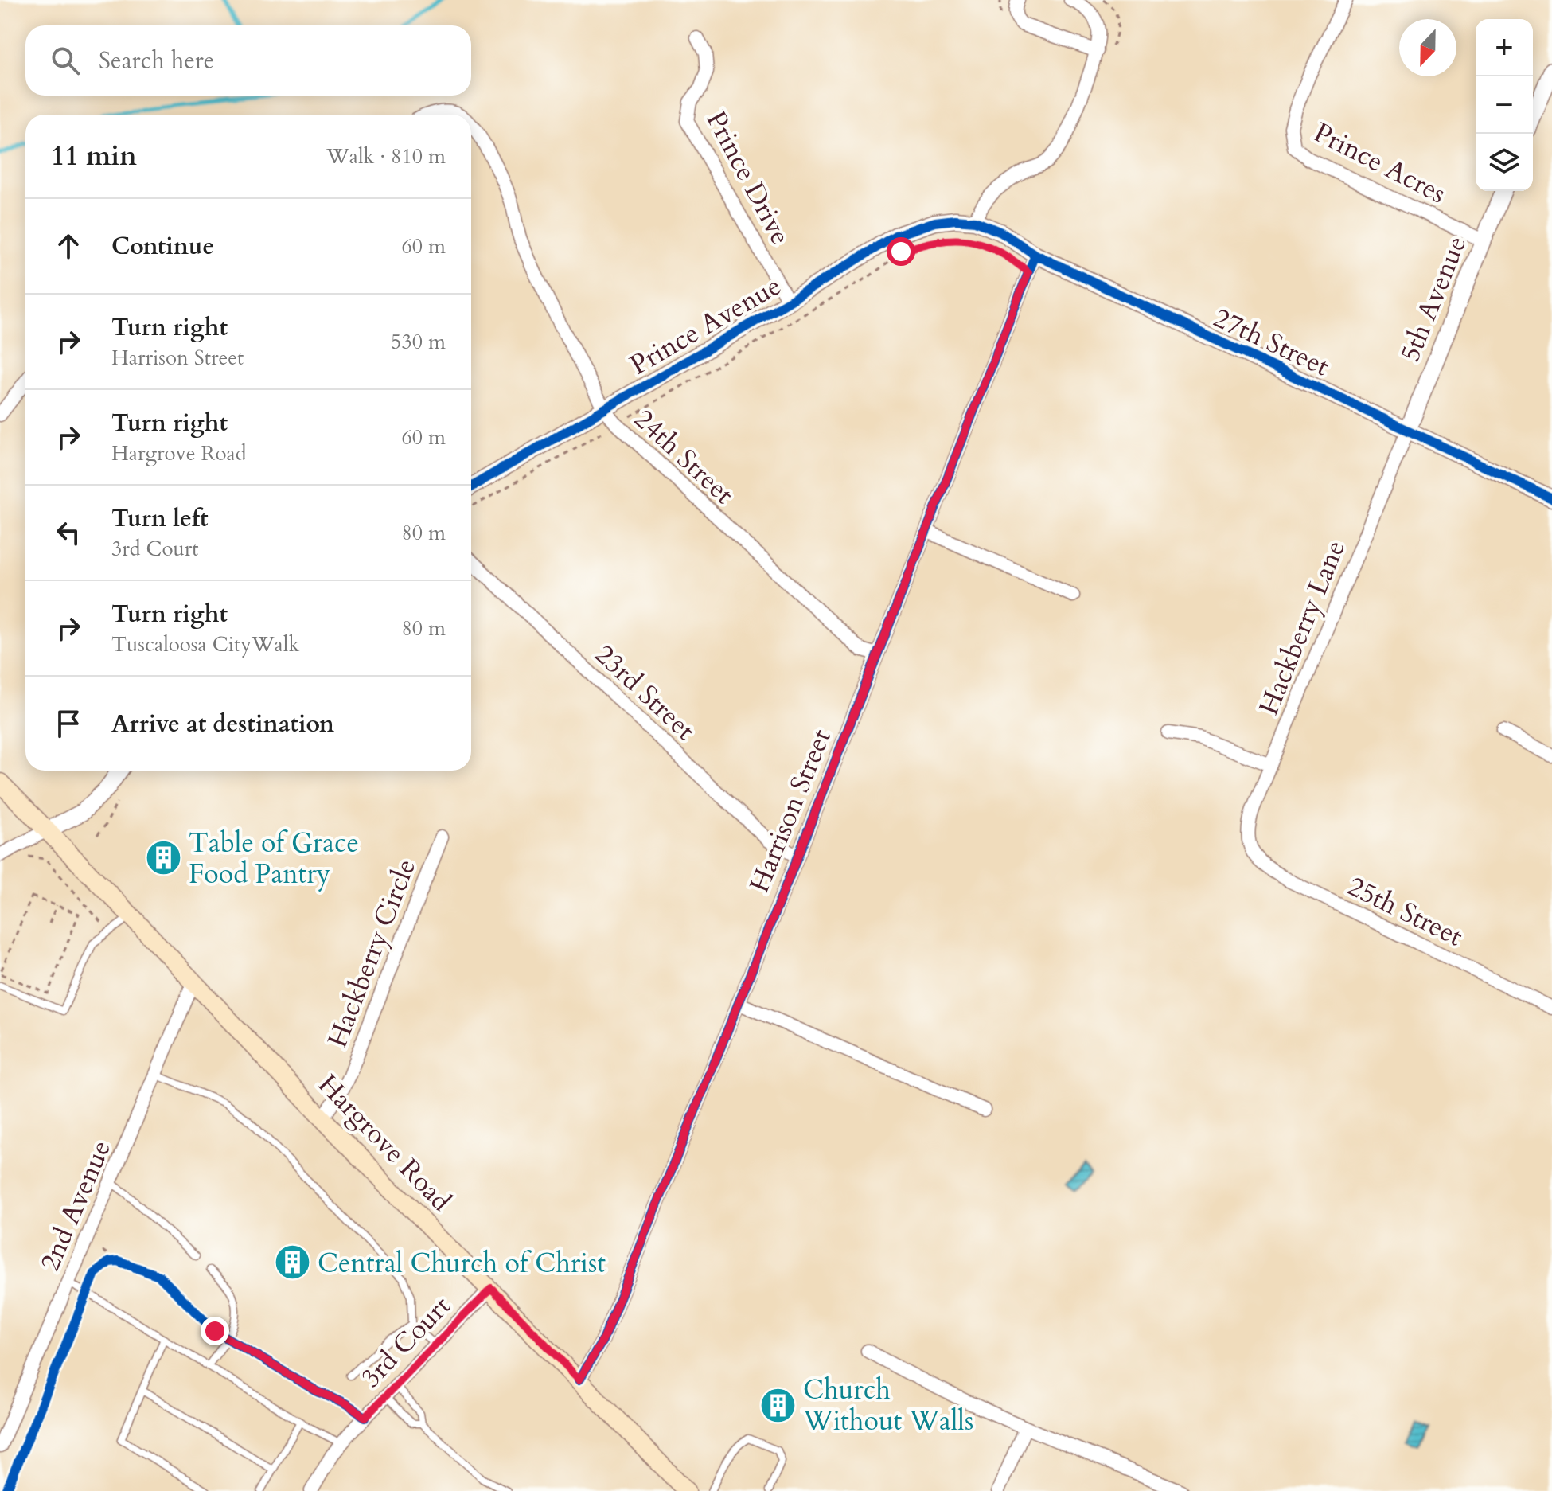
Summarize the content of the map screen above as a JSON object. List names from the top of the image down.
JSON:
{
  "streets": {
    "main road": ["Hargrove Road"],
    "street": [
      "Prince Acres",
      "Prince Drive",
      "5th Avenue",
      "Prince Avenue",
      "27th Street",
      "24th Street",
      "Hackberry Lane",
      "23rd Street",
      "Harrison Street",
      "25th Street",
      "Hackberry Circle",
      "2nd Avenue",
      "3rd Court"
    ]
  },
  "crossings": [
    ["Prince Acres", "5th Avenue"],
    ["Prince Drive", "Prince Avenue"],
    ["5th Avenue", "27th Street"],
    ["5th Avenue", "Hackberry Lane"],
    ["Prince Avenue", "27th Street"],
    ["Prince Avenue", "24th Street"],
    ["27th Street", "Hackberry Lane"],
    ["27th Street", "Harrison Street"],
    ["24th Street", "Harrison Street"],
    ["Hackberry Lane", "25th Street"],
    ["23rd Street", "Harrison Street"],
    ["Harrison Street", "Hargrove Road"],
    ["Hackberry Circle", "Hargrove Road"],
    ["Hargrove Road", "2nd Avenue"],
    ["Hargrove Road", "3rd Court"]
  ],
  "places": {
    "building": ["Table of Grace Food Pantry", "Central Church of Christ", "Church Without Walls"]
  },
  "north": "bottom",
  "page": {
    "map_buttons": ["+", "−"],
    "search": "Search here",
    "heading": ["11 min", "Walk · 810 m"],
    "list": [
      ["Continue", "60 m"],
      ["Turn right", "Harrison Street", "530 m"],
      ["Turn right", "Hargrove Road", "60 m"],
      ["Turn left", "3rd Court", "80 m"],
      ["Turn right", "Tuscaloosa CityWalk", "80 m"],
      "Arrive at destination"
    ]
  }
}
